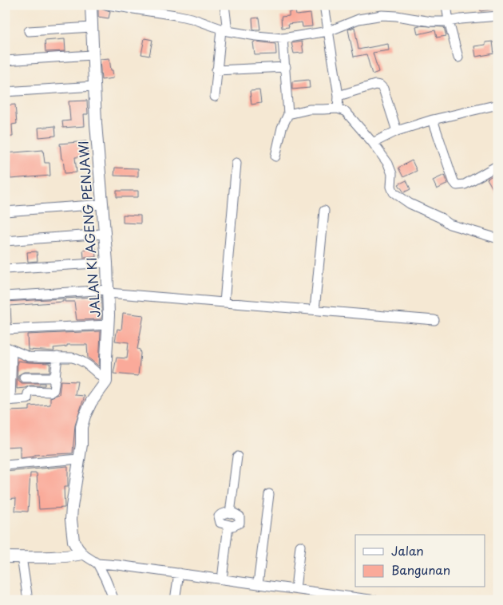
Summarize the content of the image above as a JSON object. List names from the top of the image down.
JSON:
{
  "streets": {
    "main road": ["JALAN KI AGENG PENJAWI"]
  },
  "legend": ["Jalan", "Bangunan"]
}
